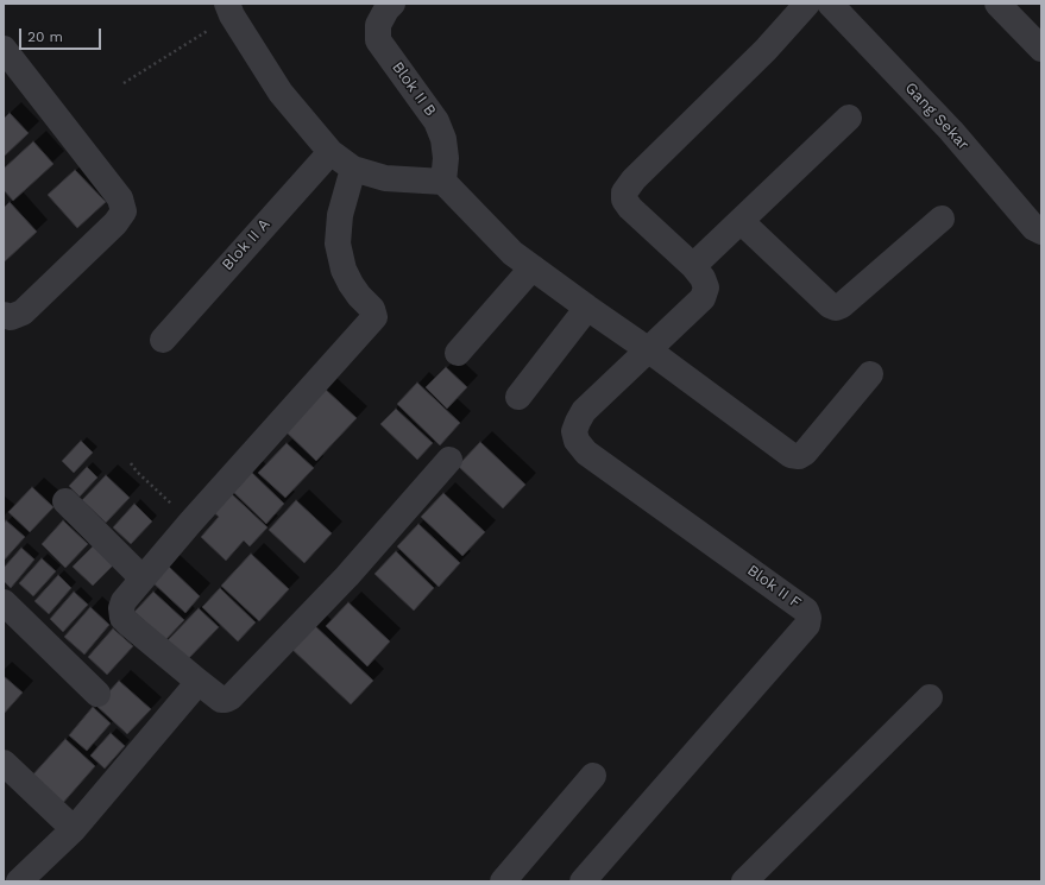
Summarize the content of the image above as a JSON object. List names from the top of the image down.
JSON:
{
  "streets": {
    "street": [
      "Blok II B",
      "Gang Sekar",
      "Blok II A",
      "Blok II F"
    ]
  },
  "scale_bar": "20 m"
}
